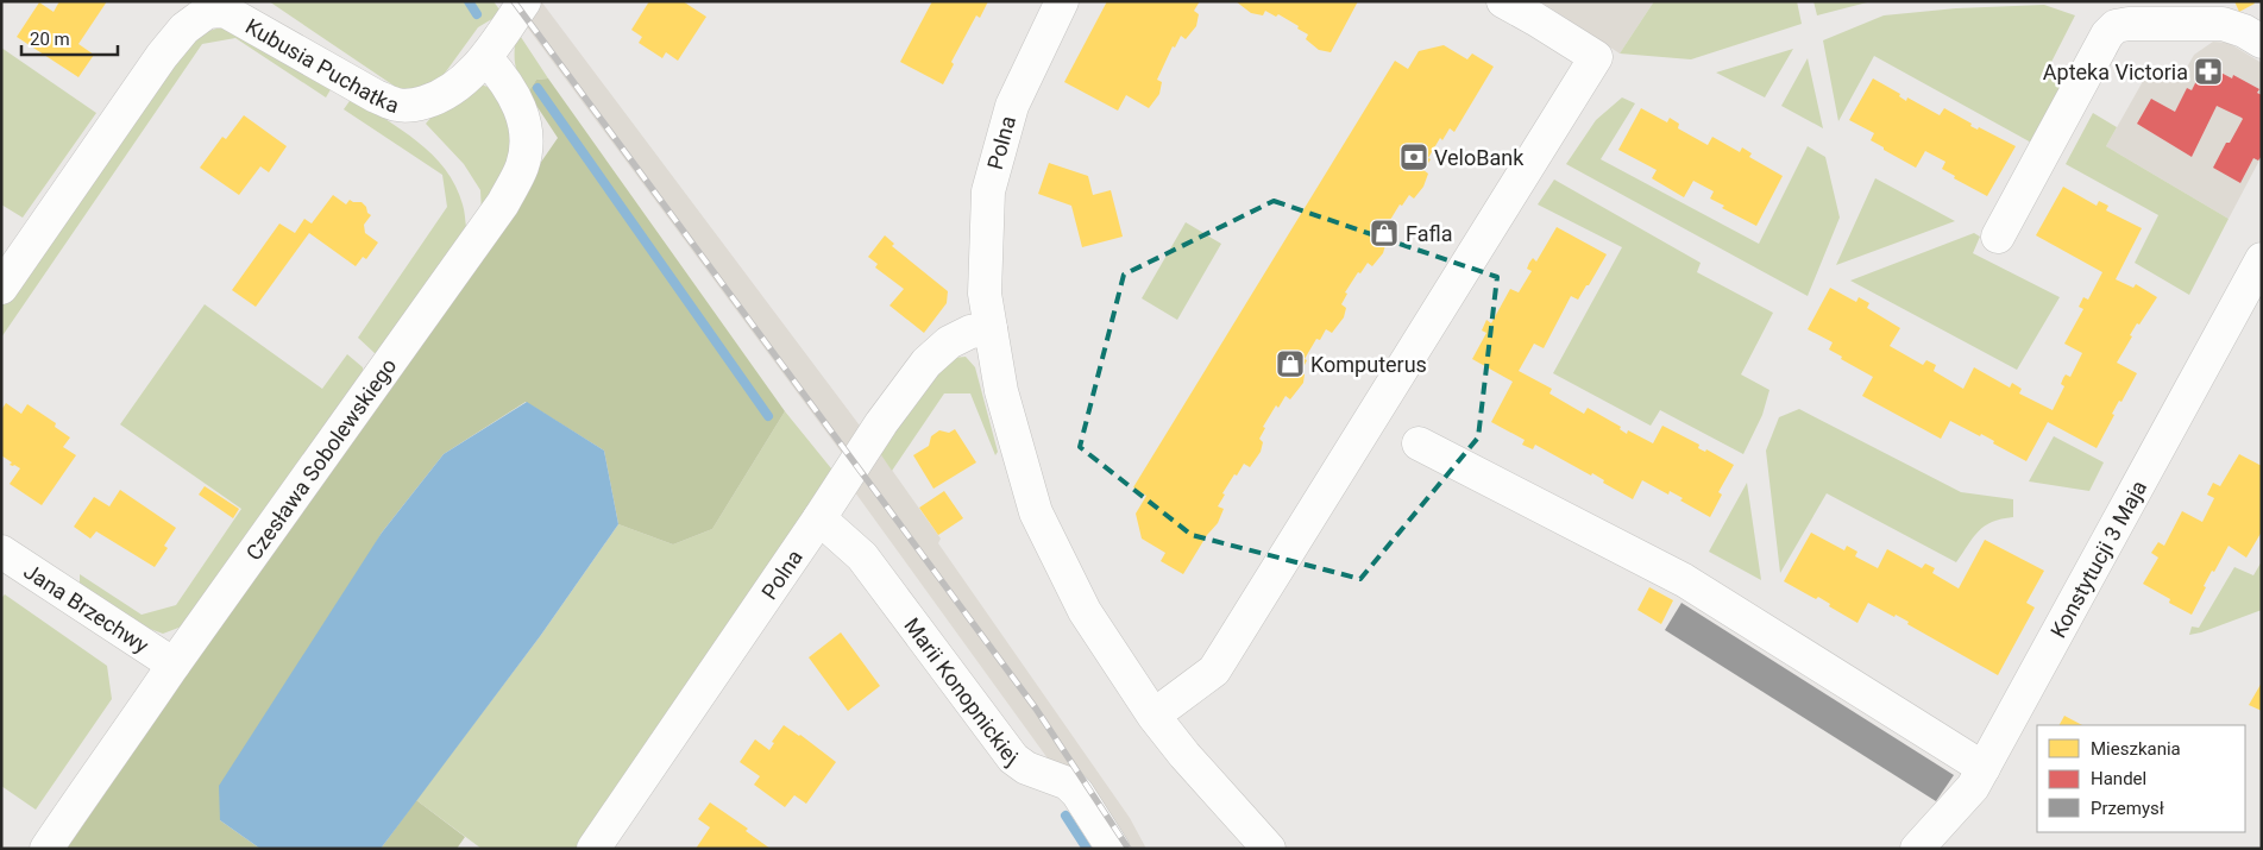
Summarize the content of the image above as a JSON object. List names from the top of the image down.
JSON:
{
  "streets": {
    "street": [
      "Kubusia Puchatka",
      "Polna",
      "Czesława Sobolewskiego",
      "Konstytucji 3 Maja",
      "Jana Brzechwy",
      "Marii Konopnickiej"
    ]
  },
  "crossings": [
    ["Kubusia Puchatka", "Czesława Sobolewskiego"],
    ["Polna", "Marii Konopnickiej"],
    ["Czesława Sobolewskiego", "Jana Brzechwy"]
  ],
  "places": {
    "pharmacy": ["Apteka Victoria"],
    "bank": ["VeloBank"],
    "shop": ["Fafla", "Komputerus"]
  },
  "legend": ["Mieszkania", "Handel", "Przemysł"],
  "scale_bar": "20 m"
}
